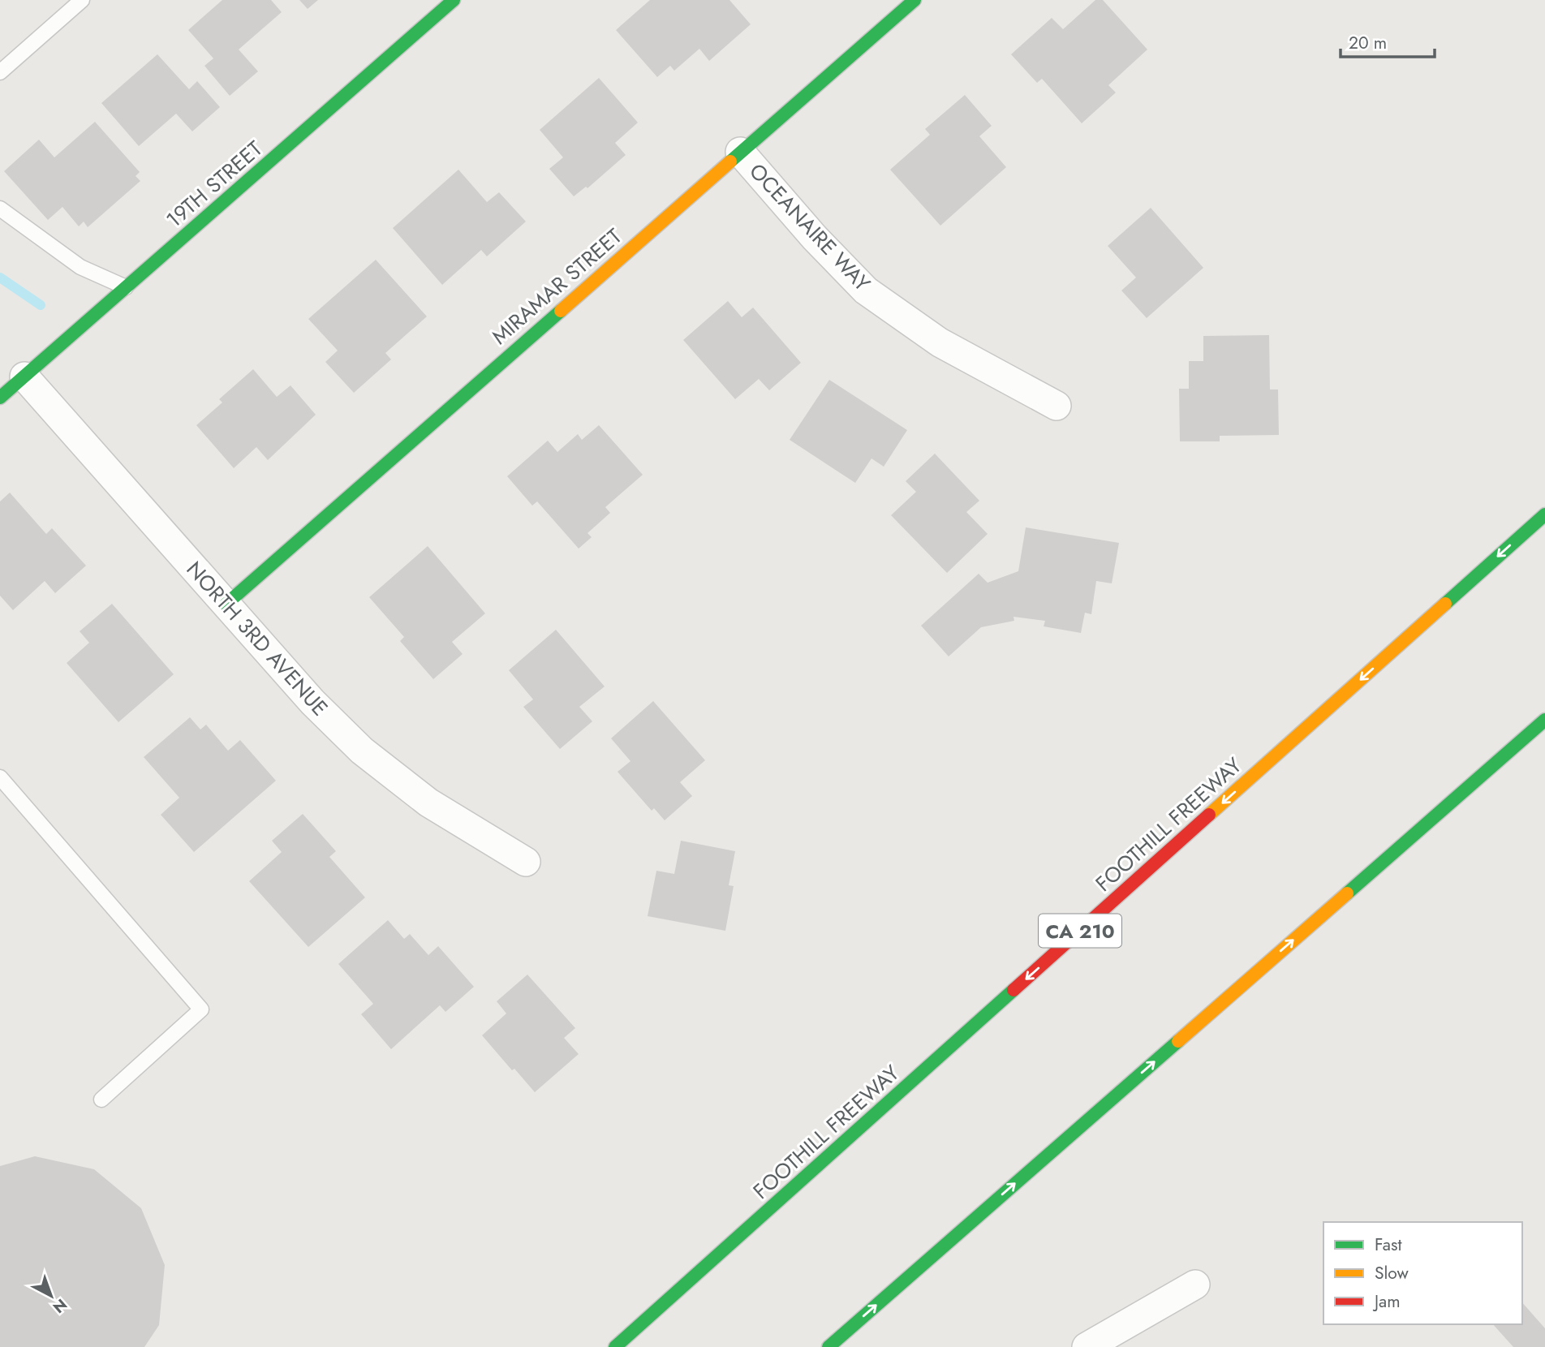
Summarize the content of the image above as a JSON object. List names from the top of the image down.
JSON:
{
  "streets": {
    "main road": [
      "19TH STREET",
      "MIRAMAR STREET",
      "FOOTHILL FREEWAY",
      "CA 210"
    ],
    "street": ["OCEANAIRE WAY", "NORTH 3RD AVENUE"]
  },
  "crossings": [
    ["19TH STREET", "NORTH 3RD AVENUE"],
    ["OCEANAIRE WAY", "MIRAMAR STREET"],
    ["MIRAMAR STREET", "NORTH 3RD AVENUE"]
  ],
  "one_way": ["FOOTHILL FREEWAY"],
  "legend": ["Fast", "Slow", "Jam"],
  "scale_bar": "20 m",
  "north": "bottom right"
}
